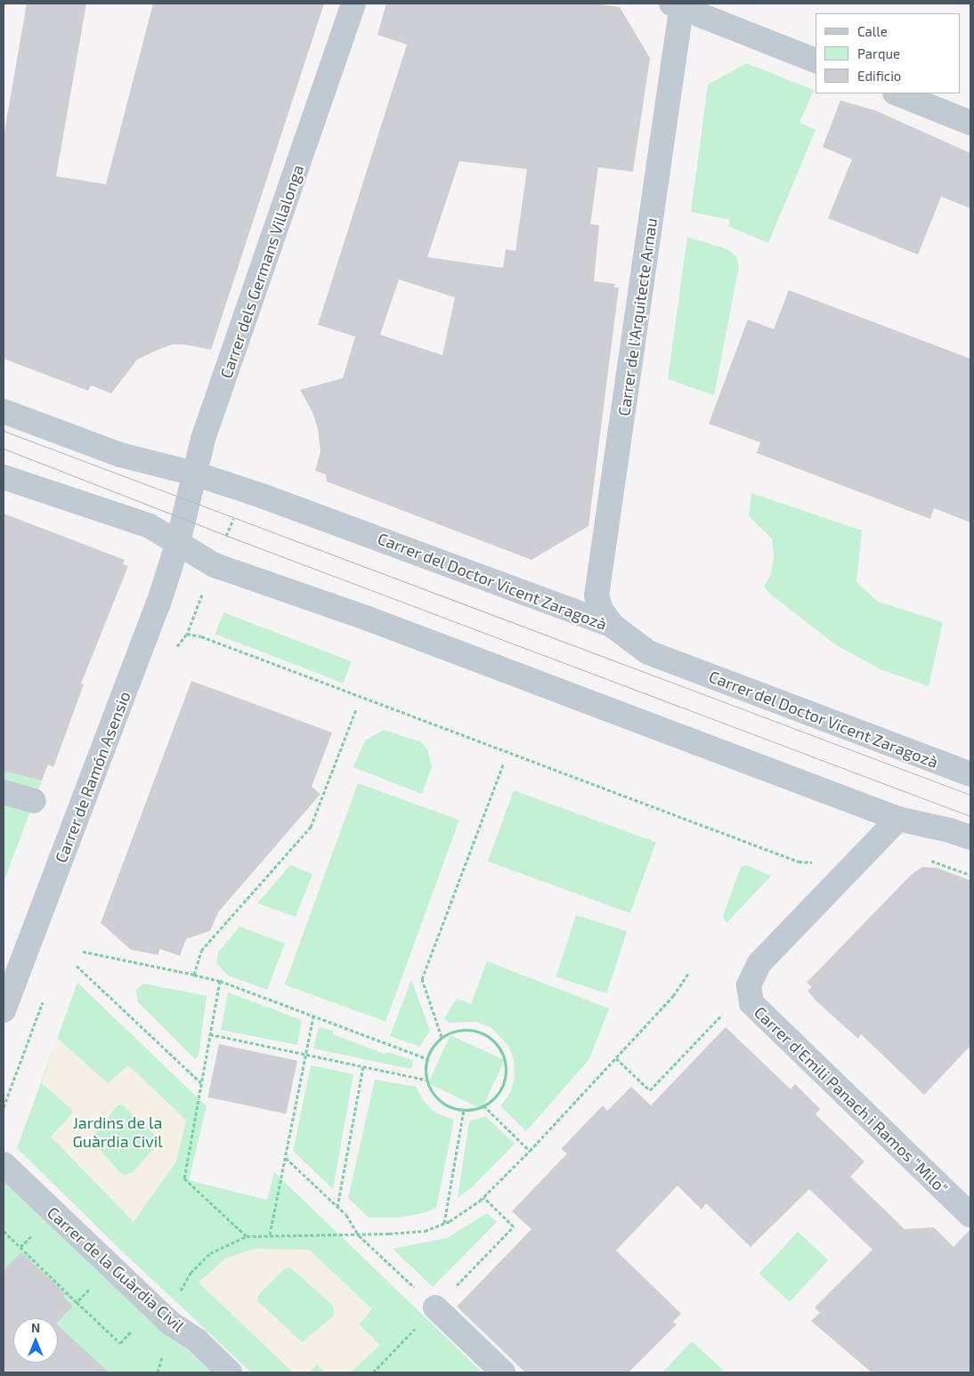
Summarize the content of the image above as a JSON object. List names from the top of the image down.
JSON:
{
  "streets": {
    "street": [
      "Carrer dels Germans Villalonga",
      "Carrer de l'Arquitecte Arnau",
      "Carrer del Doctor Vicent Zaragozà",
      "Carrer de Ramón Asensio",
      "Carrer d'Emili Panach i Ramos \"Milo\"",
      "Carrer de la Guàrdia Civil"
    ]
  },
  "crossings": [
    ["Carrer dels Germans Villalonga", "Carrer del Doctor Vicent Zaragozà"],
    ["Carrer dels Germans Villalonga", "Carrer de Ramón Asensio"],
    ["Carrer de l'Arquitecte Arnau", "Carrer del Doctor Vicent Zaragozà"]
  ],
  "parks": ["Jardins de la Guàrdia Civil"],
  "legend": ["Calle", "Parque", "Edificio"],
  "north": "top"
}
